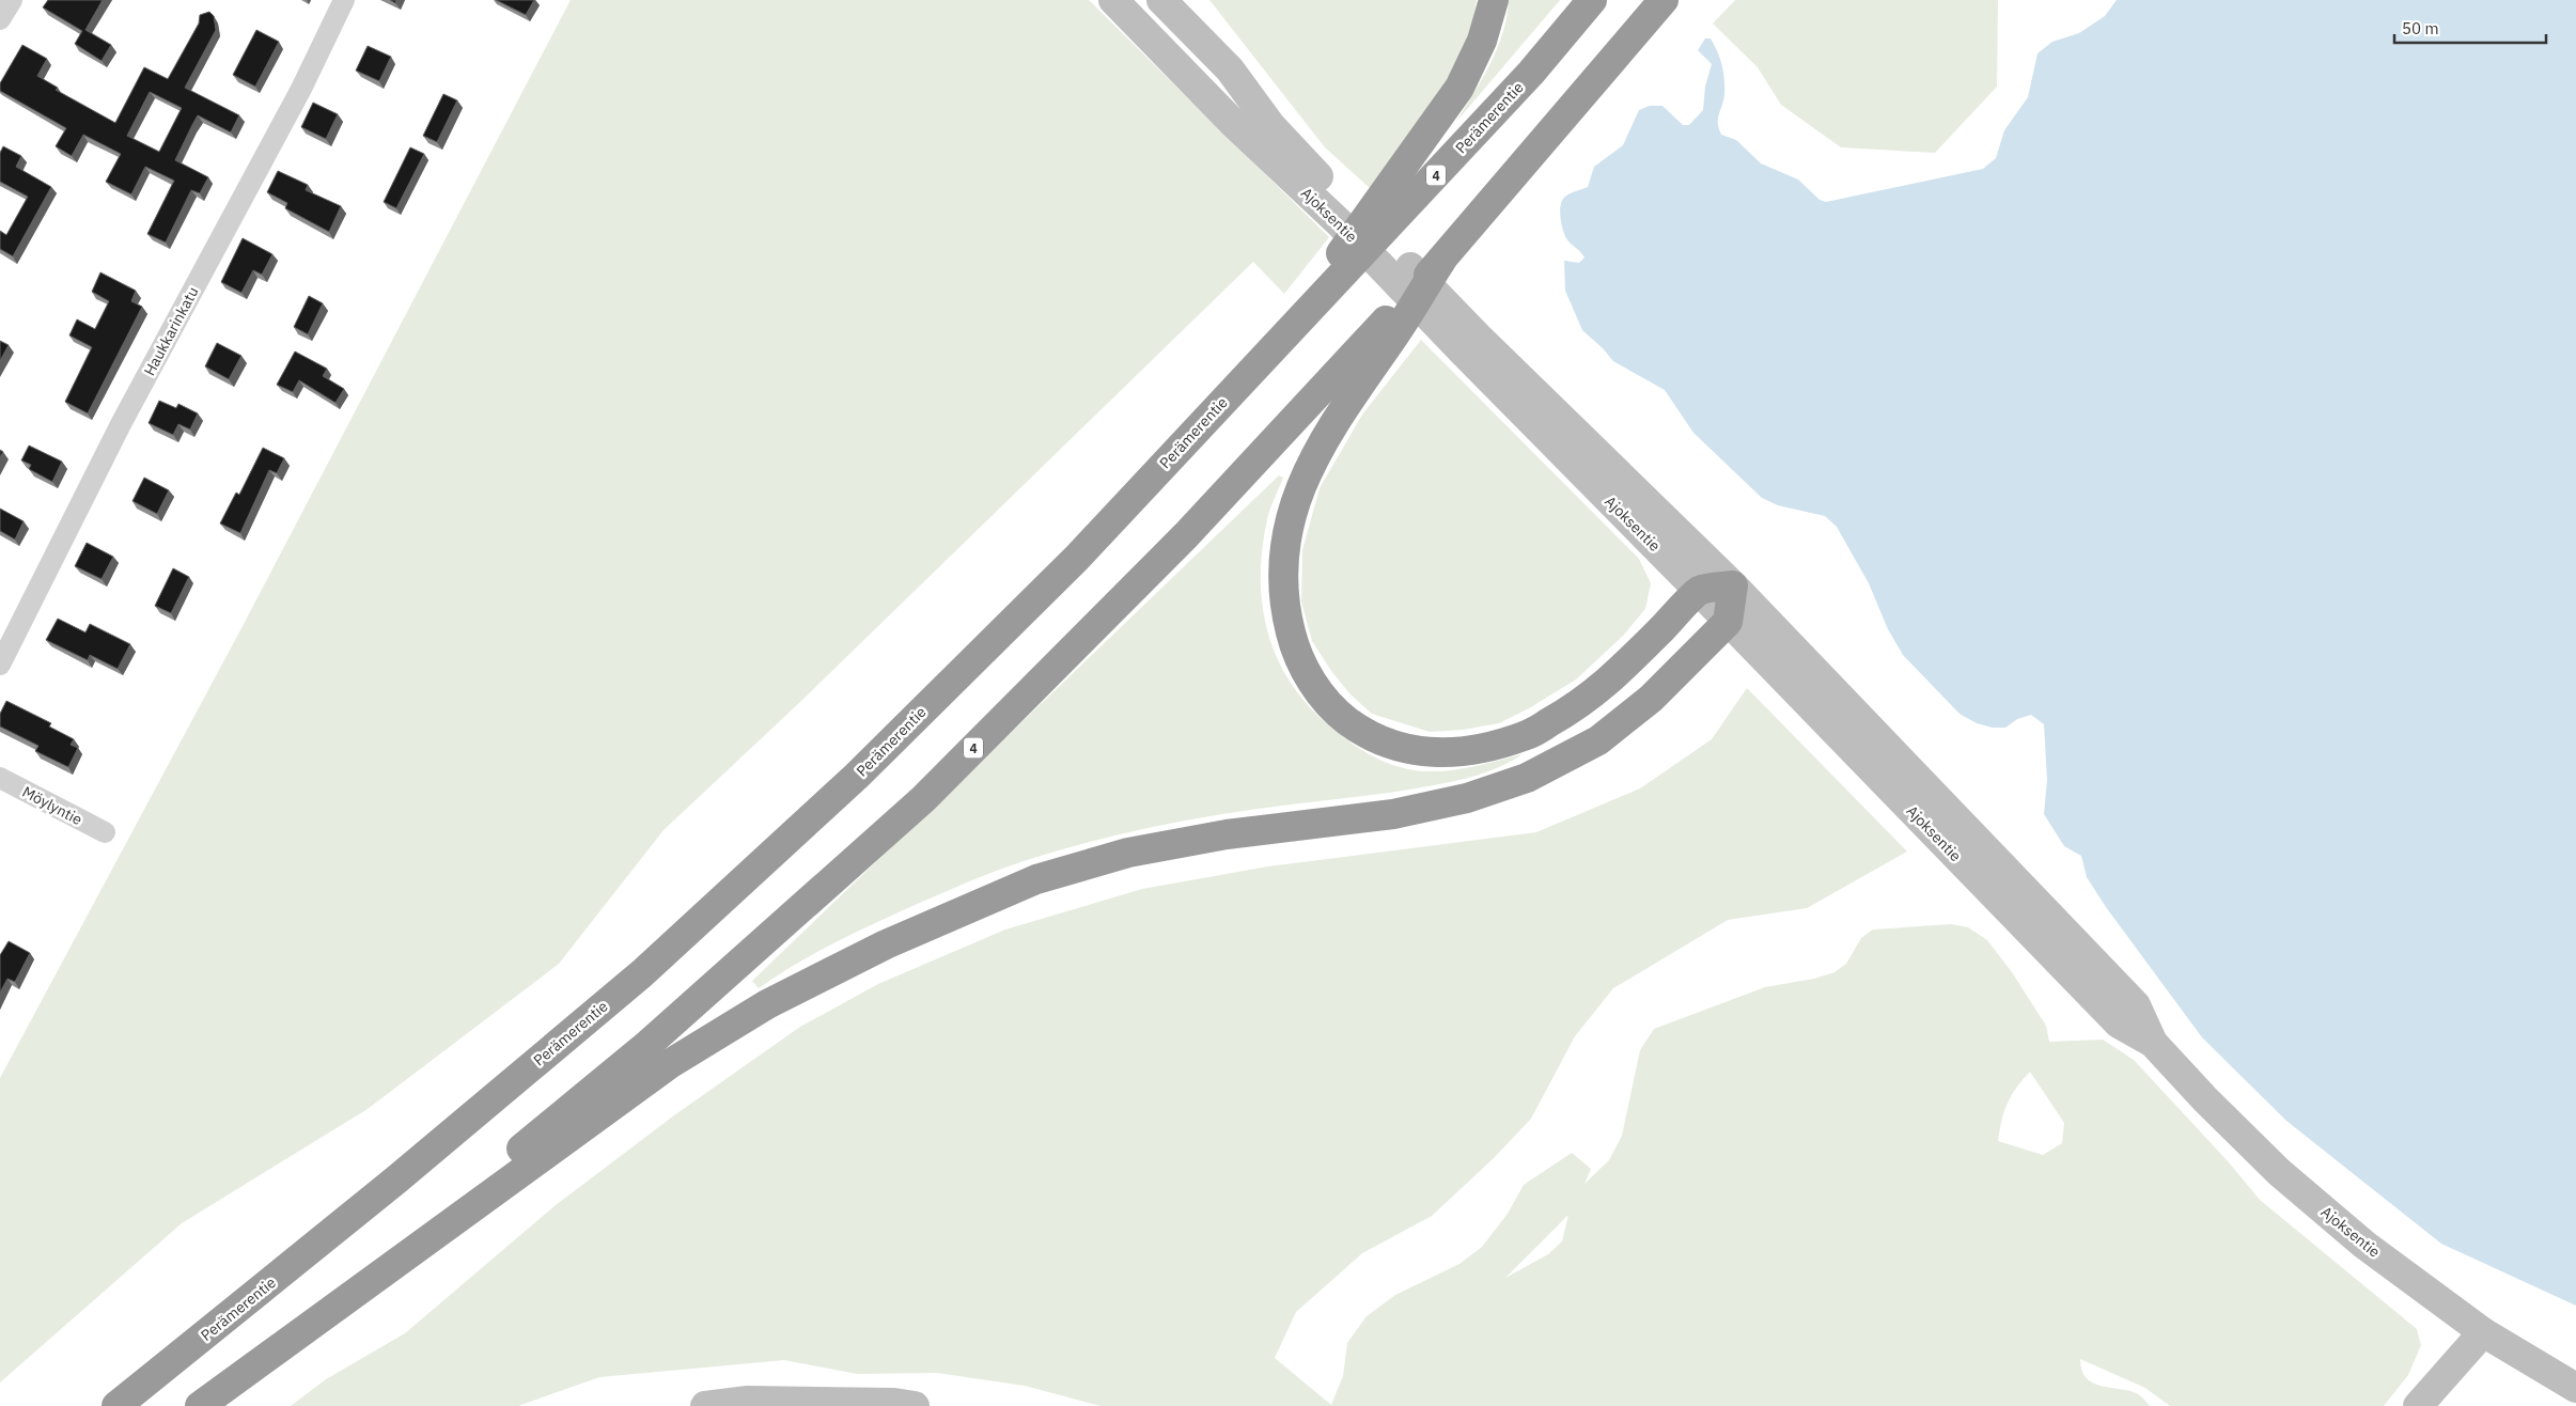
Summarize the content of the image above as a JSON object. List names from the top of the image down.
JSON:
{
  "streets": {
    "highway": ["Perämerentie", "4"],
    "main road": ["Ajoksentie"],
    "street": ["Haukkarinkatu", "Möylyntie"]
  },
  "scale_bar": "50 m"
}
